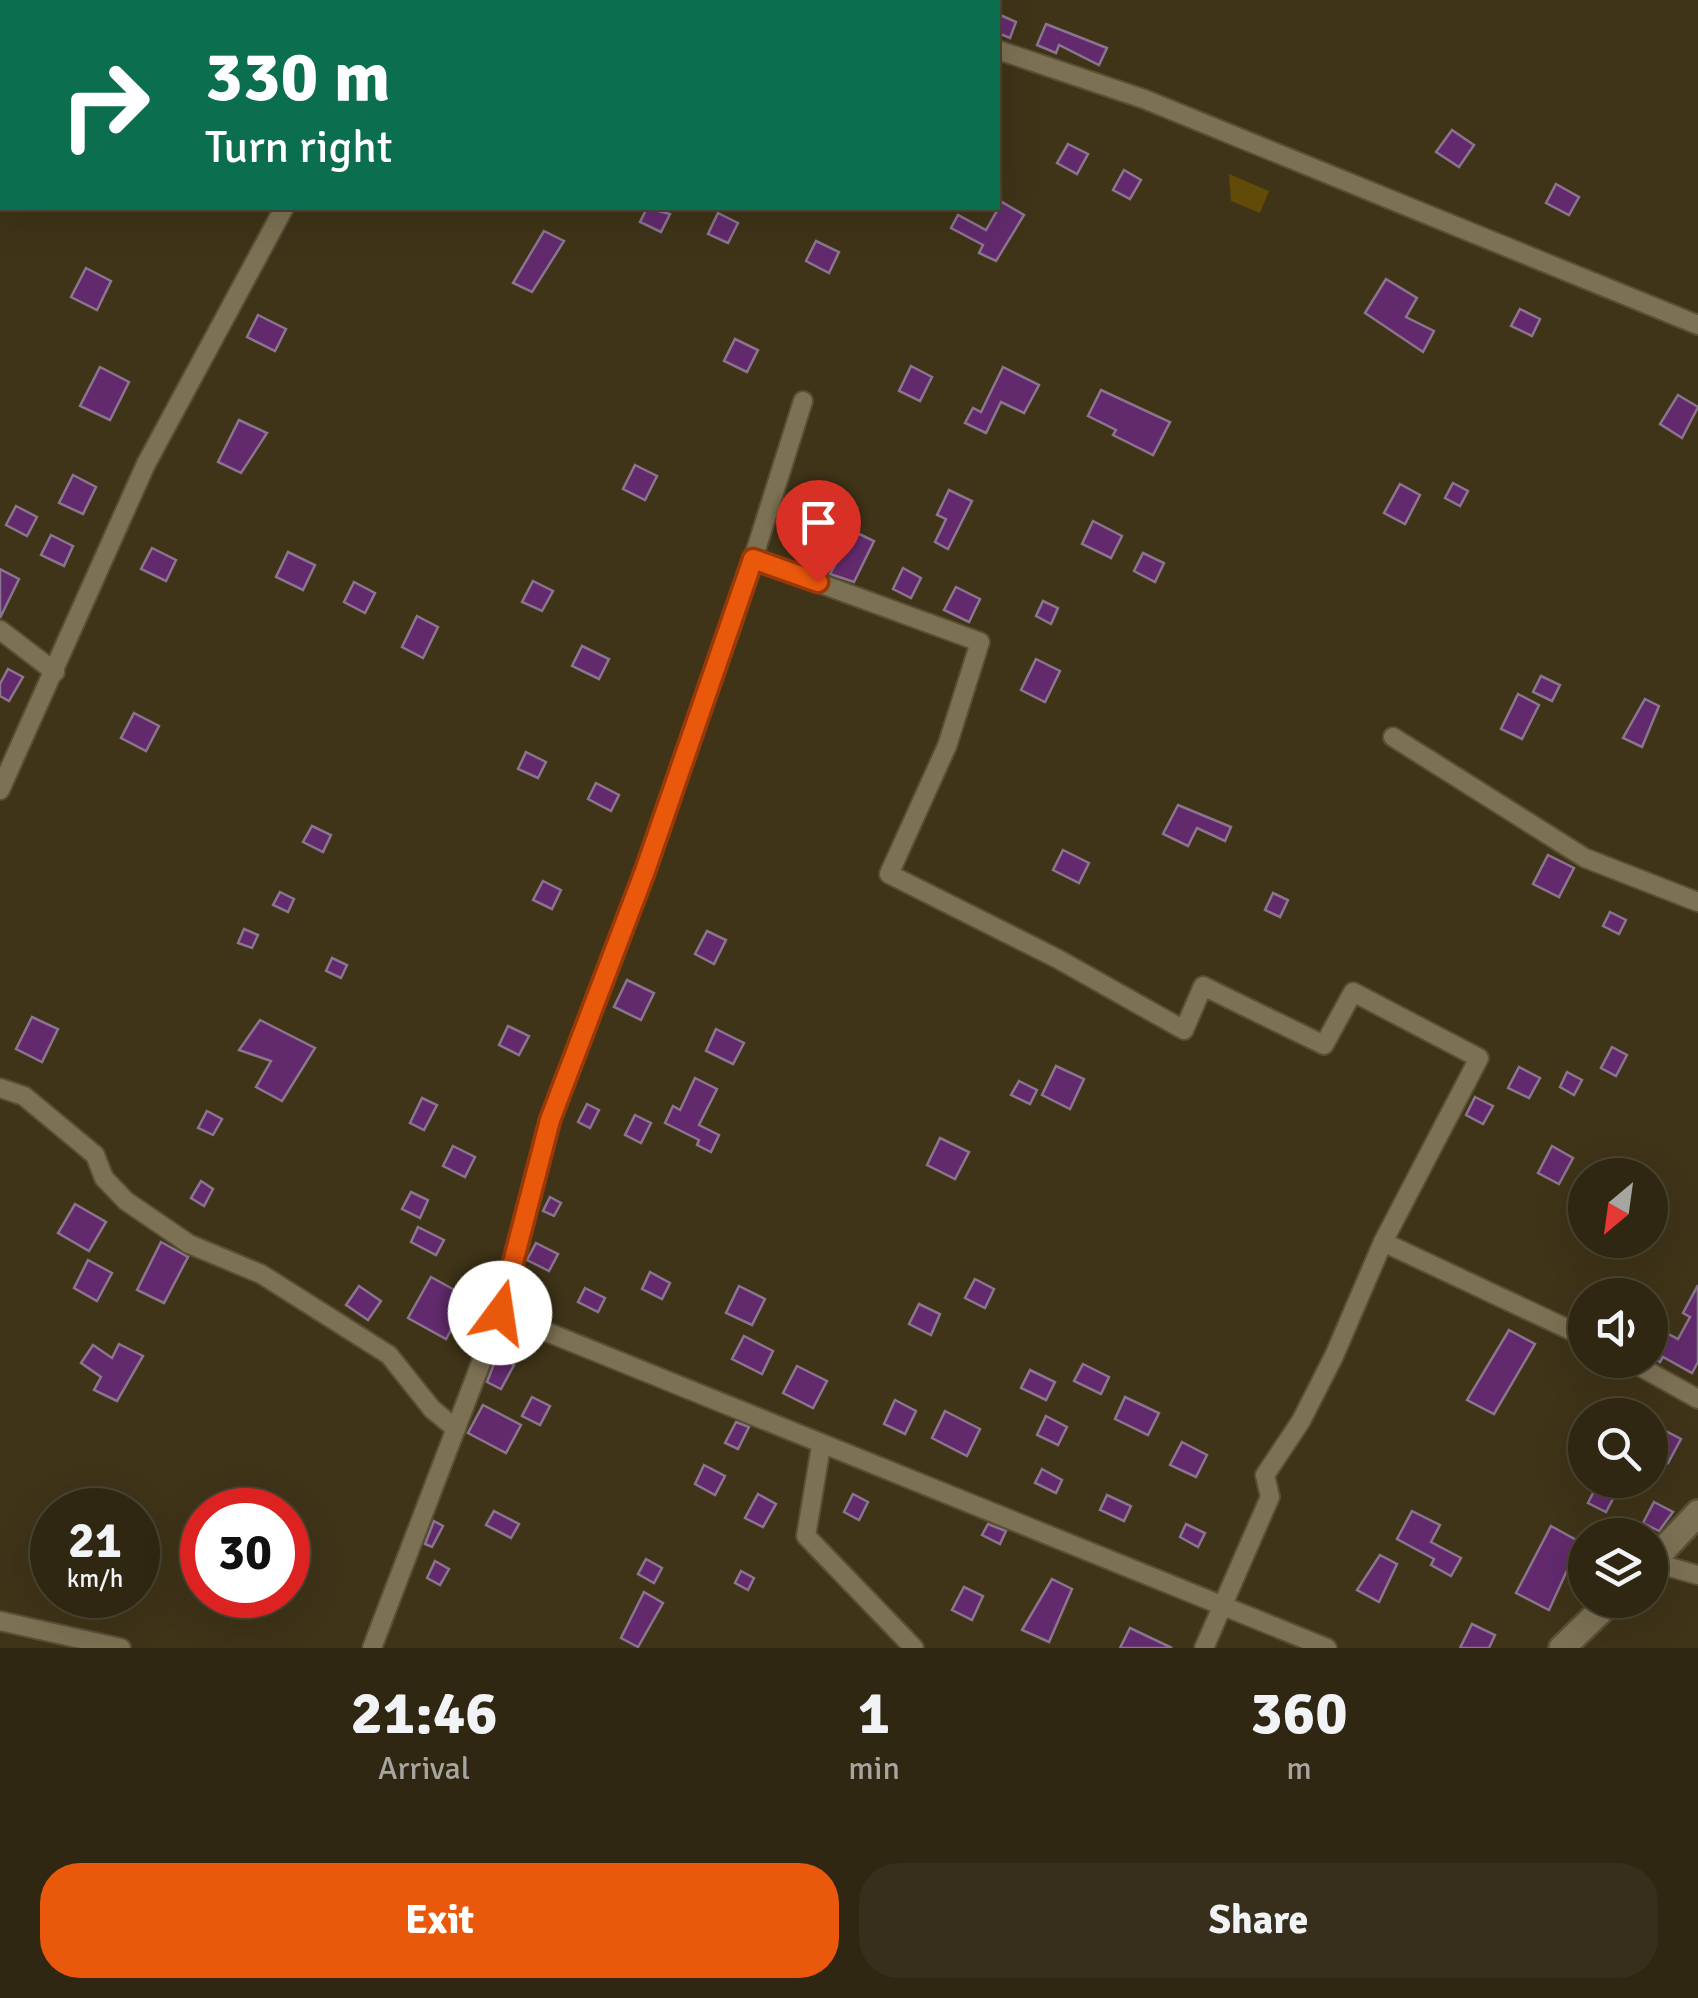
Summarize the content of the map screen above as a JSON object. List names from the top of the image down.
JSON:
{
  "north": "bottom left",
  "page": {
    "turn": ["330 m", "Turn right"],
    "speed": "21 km/h",
    "limit": "30",
    "eta": [
      "21:46",
      "Arrival",
      "1",
      "min",
      "360",
      "m"
    ],
    "buttons": ["Exit", "Share"]
  }
}
